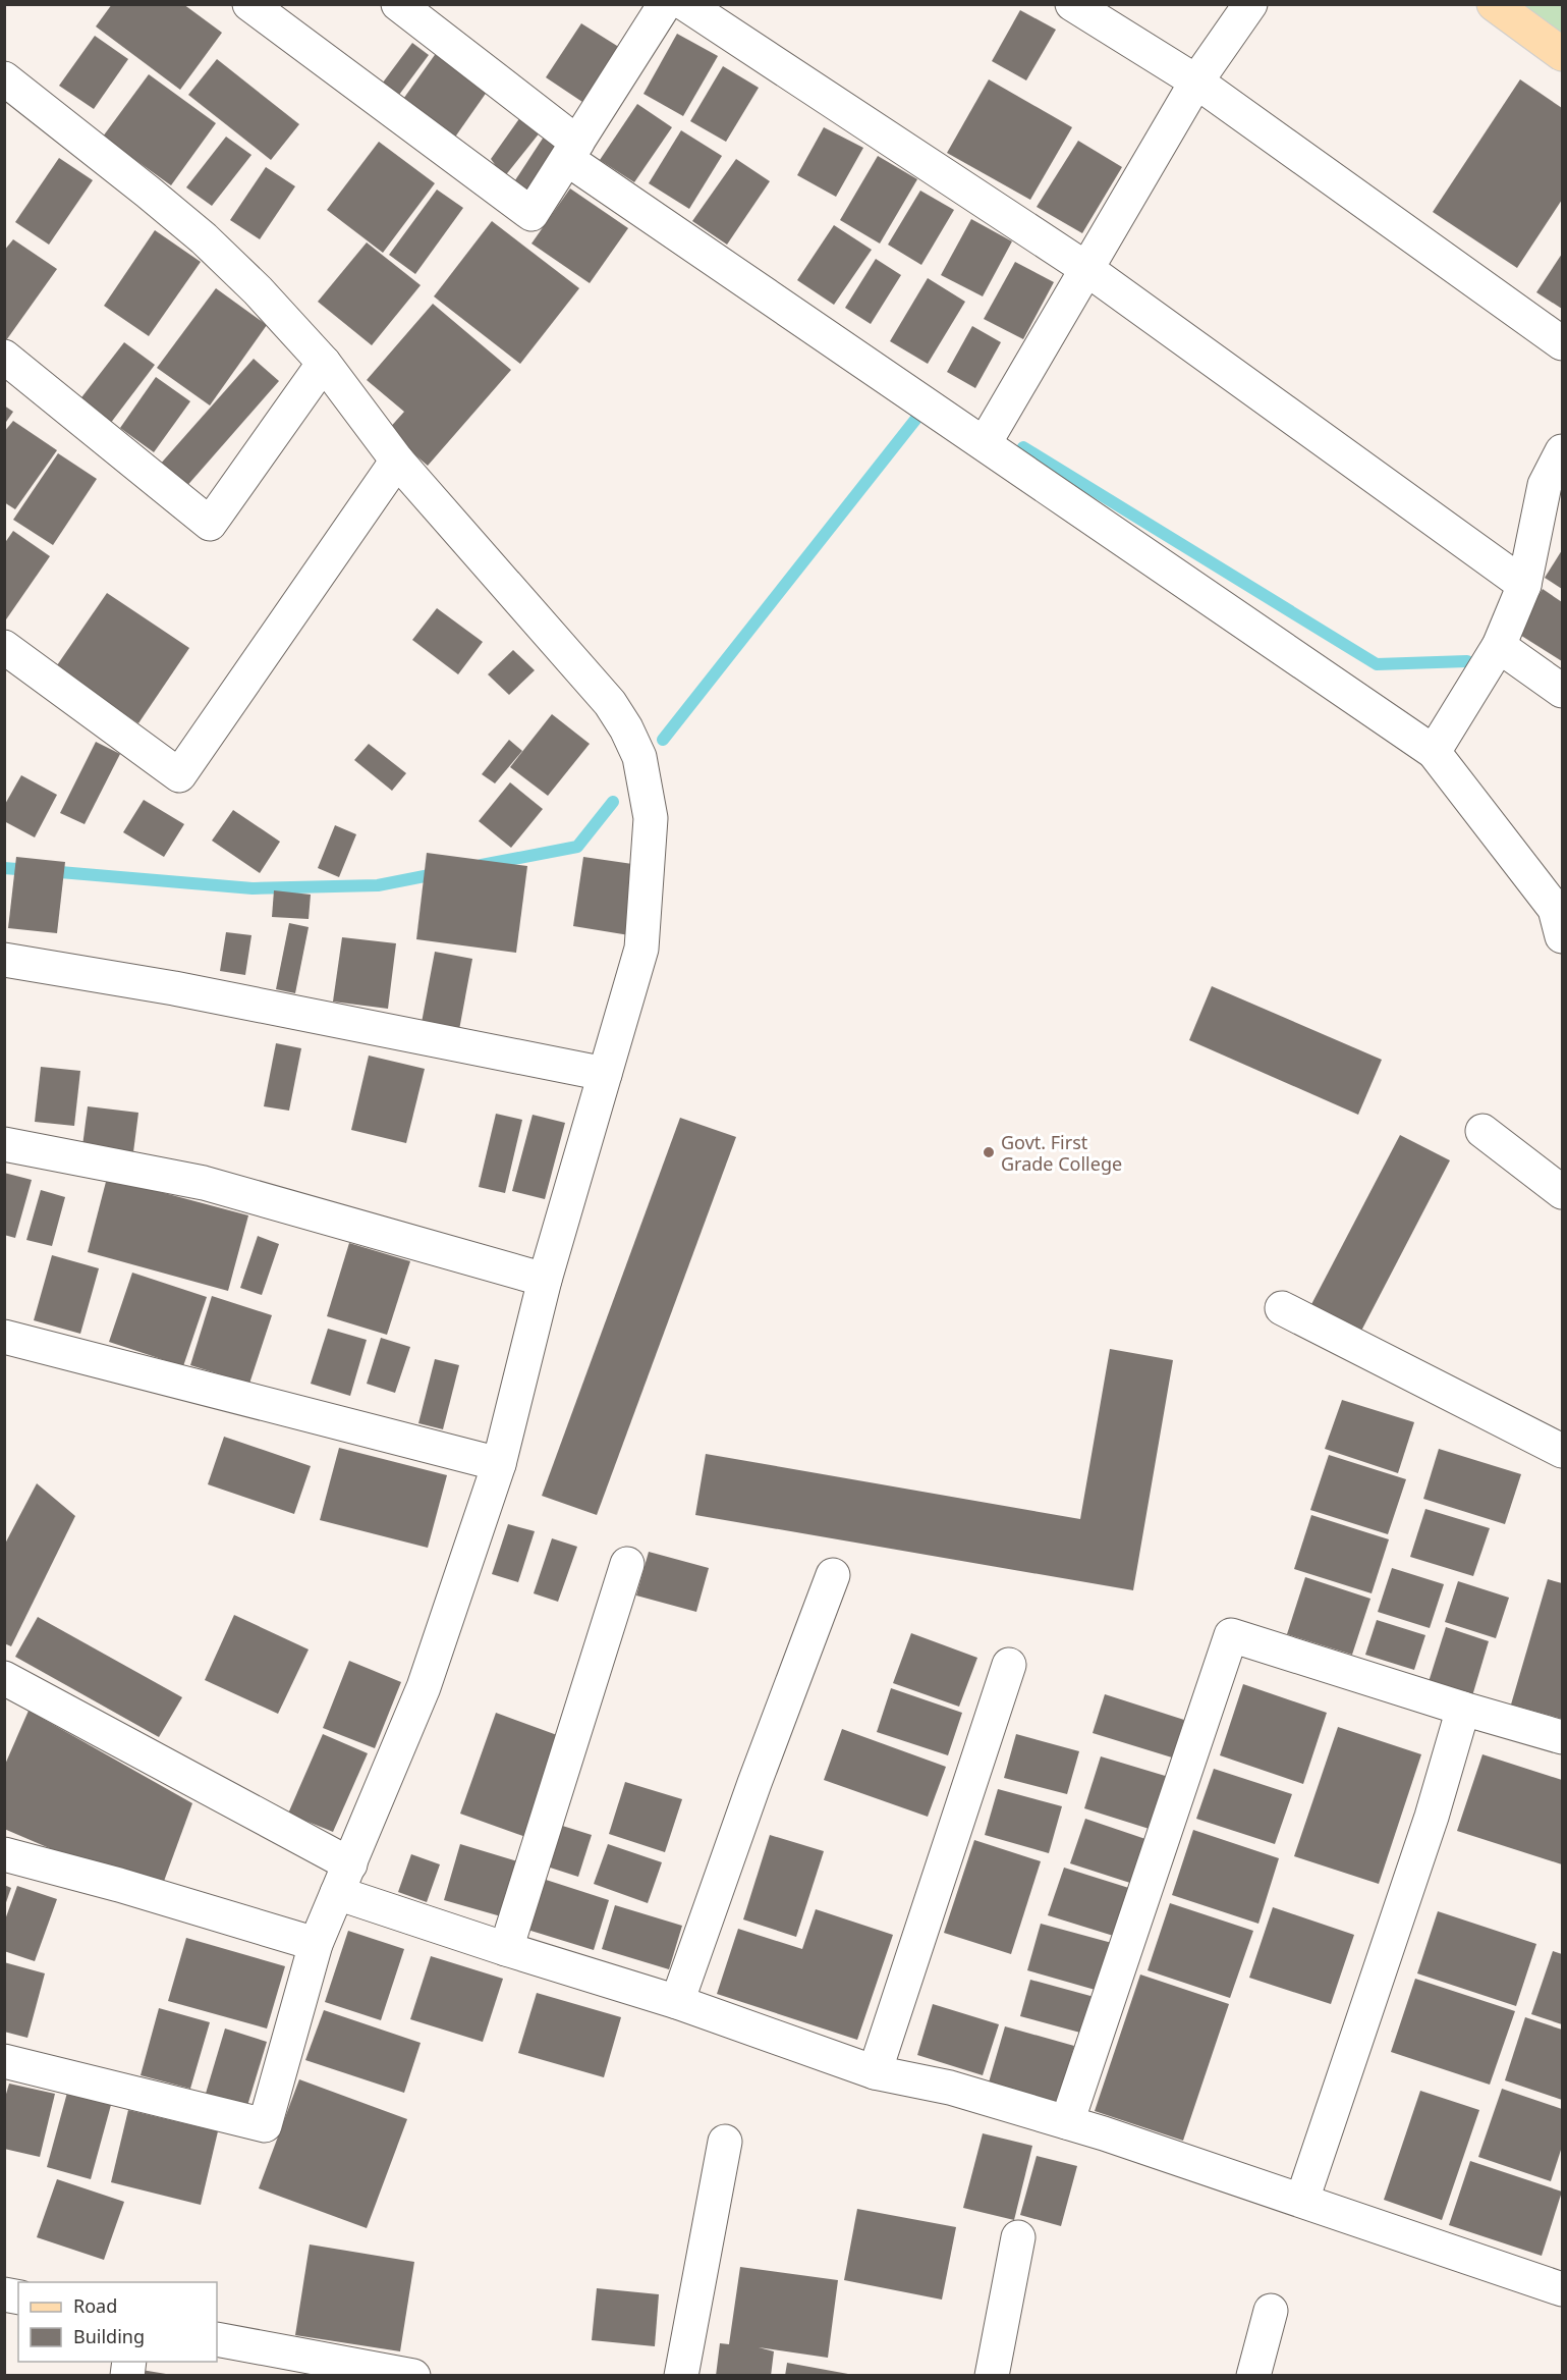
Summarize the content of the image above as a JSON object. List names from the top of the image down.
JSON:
{
  "places": ["Govt. First Grade College"],
  "legend": ["Road", "Building"]
}
